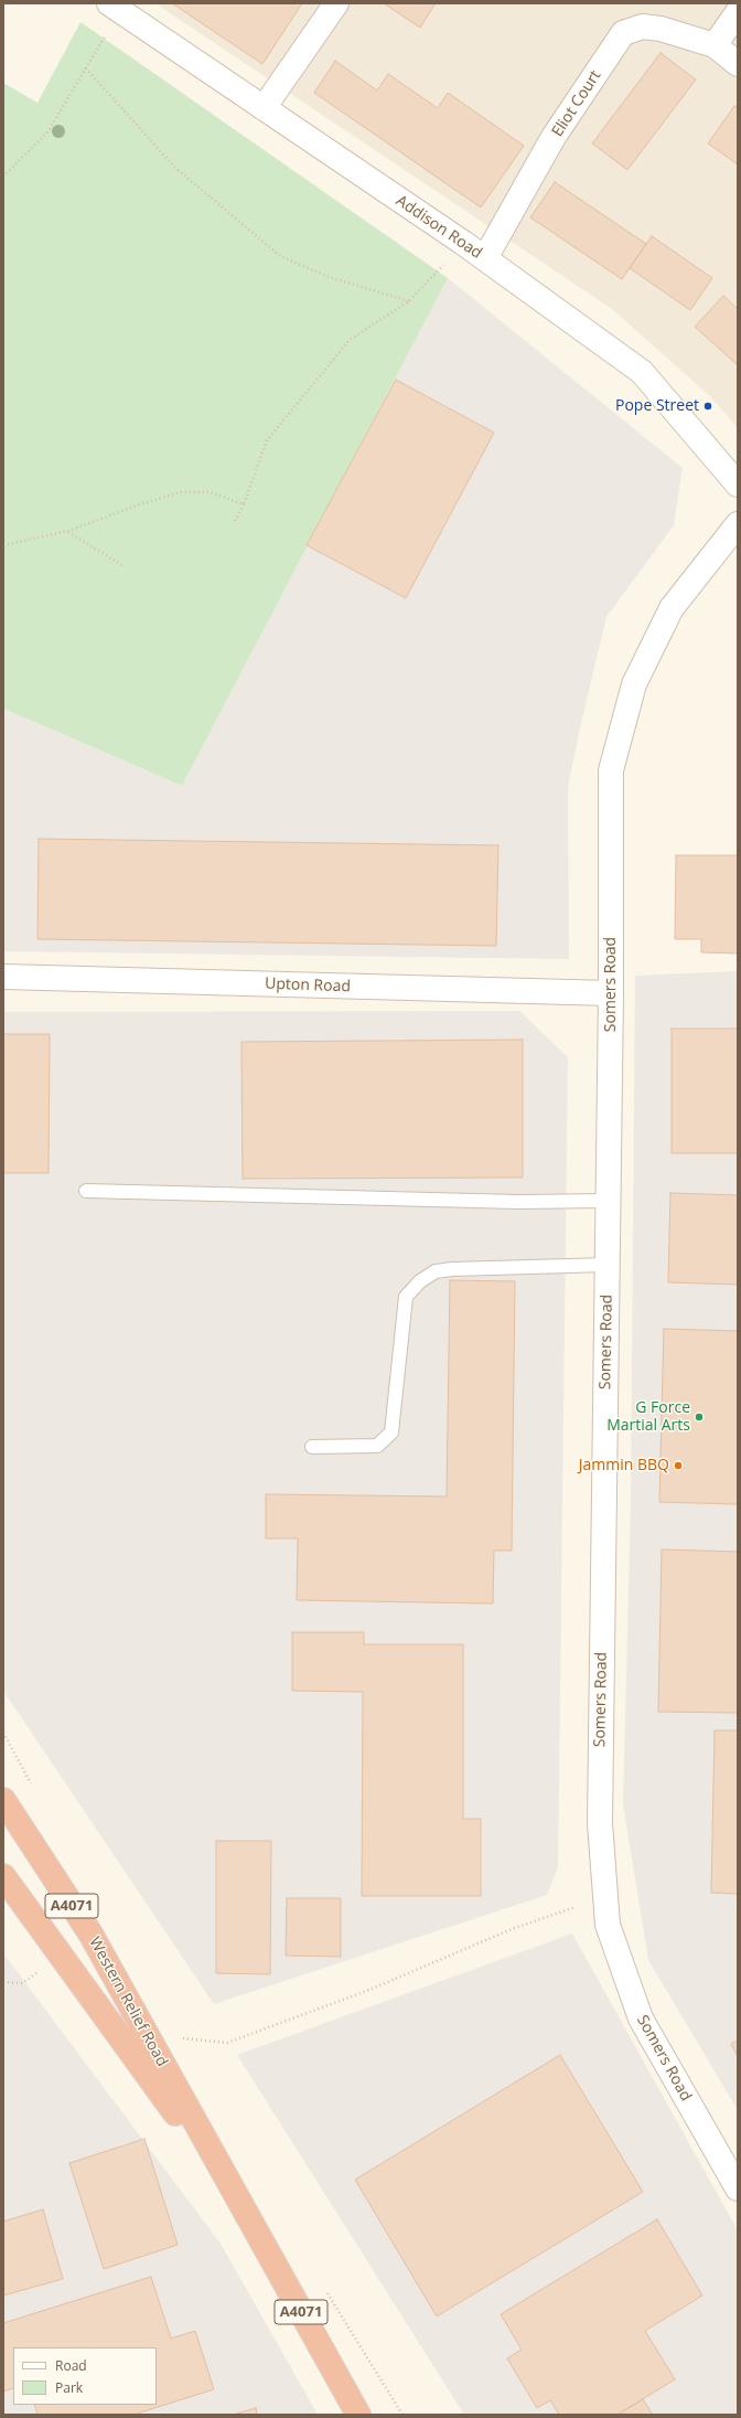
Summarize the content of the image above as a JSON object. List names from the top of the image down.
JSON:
{
  "streets": {
    "highway": ["A4071", "Western Relief Road"],
    "street": [
      "Eliot Court",
      "Addison Road",
      "Somers Road",
      "Upton Road"
    ]
  },
  "crossings": [
    ["Eliot Court", "Addison Road"],
    ["Somers Road", "Upton Road"]
  ],
  "places": ["Pope Street", "G Force Martial Arts", "Jammin BBQ"],
  "legend": ["Road", "Park"]
}
